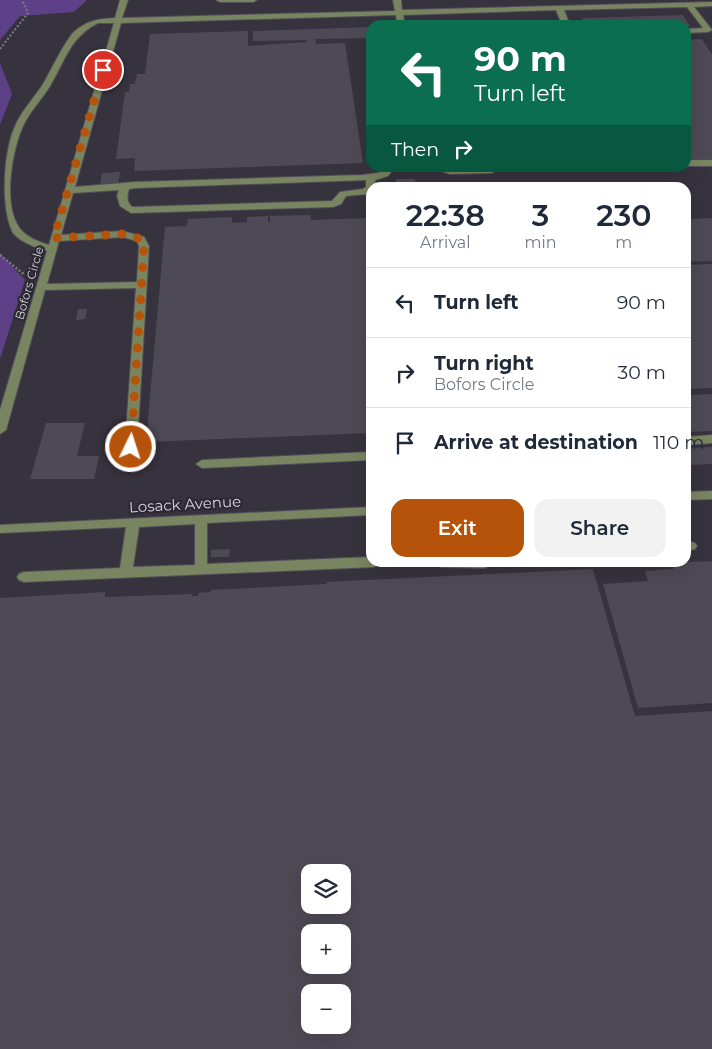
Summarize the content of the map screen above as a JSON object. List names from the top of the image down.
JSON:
{
  "streets": {
    "street": ["Bofors Circle", "Losack Avenue"]
  },
  "page": {
    "turn": ["90 m", "Turn left"],
    "then": "Then",
    "eta": [
      "22:38",
      "Arrival",
      "3",
      "min",
      "230",
      "m"
    ],
    "list": [
      {
        "name": "Turn left",
        "value": "90 m"
      },
      {
        "name": "Turn right",
        "note": "Bofors Circle",
        "value": "30 m"
      },
      {
        "name": "Arrive at destination",
        "value": "110 m"
      }
    ],
    "buttons": ["Exit", "Share"],
    "map_buttons": ["+", "−"]
  }
}
